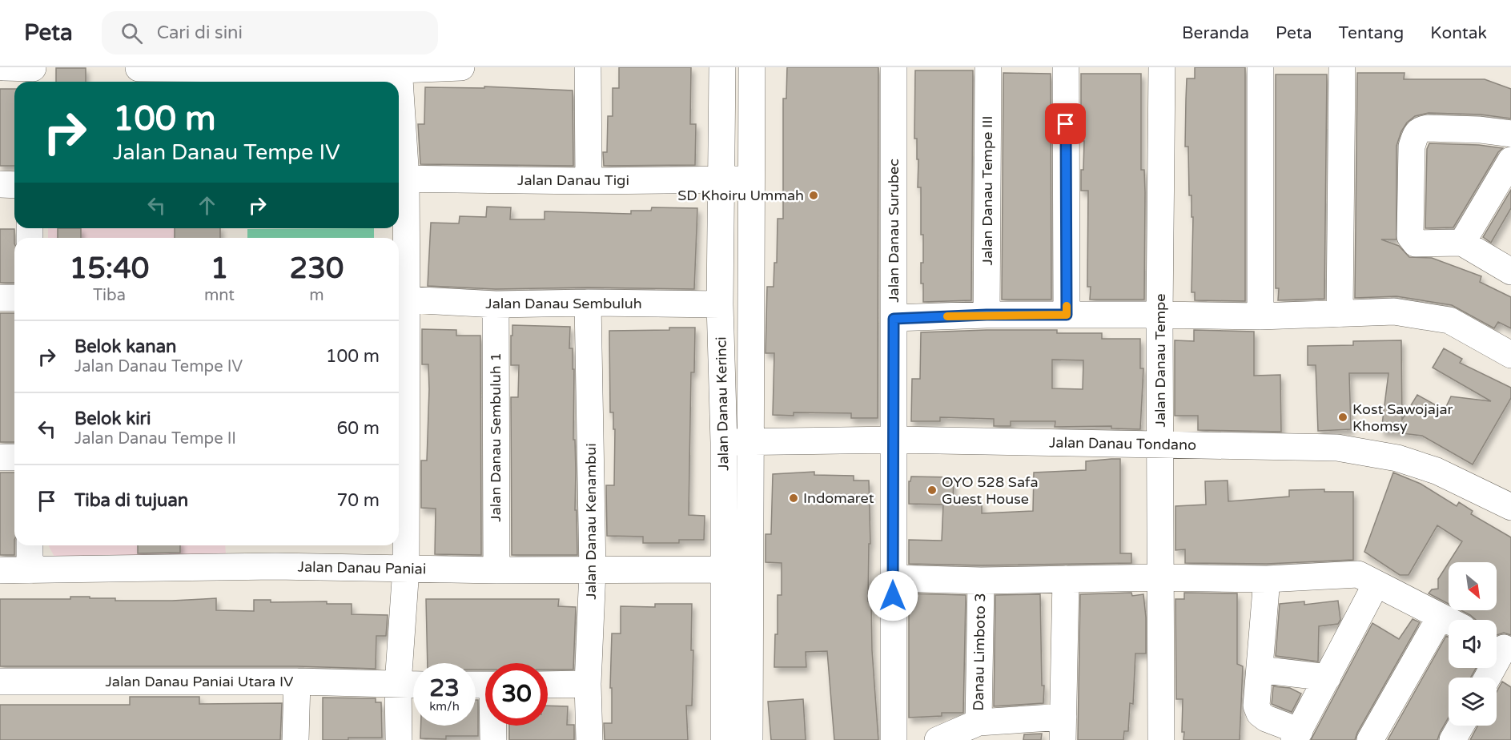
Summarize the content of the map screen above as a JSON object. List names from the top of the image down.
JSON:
{
  "streets": {
    "street": [
      "Jalan Danau Tigi",
      "Jalan Danau Tempe III",
      "Jalan Danau Surubec",
      "Jalan Danau Sembuluh",
      "Jalan Danau Tempe",
      "Jalan Danau Kerinci",
      "Jalan Danau Sembuluh 1",
      "Jalan Danau Tondano",
      "Jalan Danau Kenambui",
      "Jalan Danau Paniai",
      "Danau Limboto 3",
      "Jalan Danau Paniai Utara IV"
    ]
  },
  "crossings": [
    ["Jalan Danau Tigi", "Jalan Danau Kerinci"],
    ["Jalan Danau Surubec", "Jalan Danau Tondano"],
    ["Jalan Danau Sembuluh", "Jalan Danau Kerinci"],
    ["Jalan Danau Sembuluh", "Jalan Danau Sembuluh 1"],
    ["Jalan Danau Sembuluh", "Jalan Danau Kenambui"],
    ["Jalan Danau Tempe", "Jalan Danau Tondano"],
    ["Jalan Danau Kerinci", "Jalan Danau Tondano"],
    ["Jalan Danau Kerinci", "Jalan Danau Paniai"],
    ["Jalan Danau Sembuluh 1", "Jalan Danau Paniai"],
    ["Jalan Danau Kenambui", "Jalan Danau Paniai"]
  ],
  "places": [
    "SD Khoiru Ummah",
    "Kost Sawojajar Khomsy",
    "OYO 528 Safa Guest House",
    "Indomaret"
  ],
  "north": "bottom right",
  "page": {
    "header": "Peta",
    "search": "Cari di sini",
    "nav": [
      "Beranda",
      "Peta",
      "Tentang",
      "Kontak"
    ],
    "turn": ["100 m", "Jalan Danau Tempe IV"],
    "eta": [
      "15:40",
      "Tiba",
      "1",
      "mnt",
      "230",
      "m"
    ],
    "list": [
      {
        "name": "Belok kanan",
        "note": "Jalan Danau Tempe IV",
        "value": "100 m"
      },
      {
        "name": "Belok kiri",
        "note": "Jalan Danau Tempe II",
        "value": "60 m"
      },
      {
        "name": "Tiba di tujuan",
        "value": "70 m"
      }
    ],
    "speed": "23 km/h",
    "limit": "30"
  }
}
